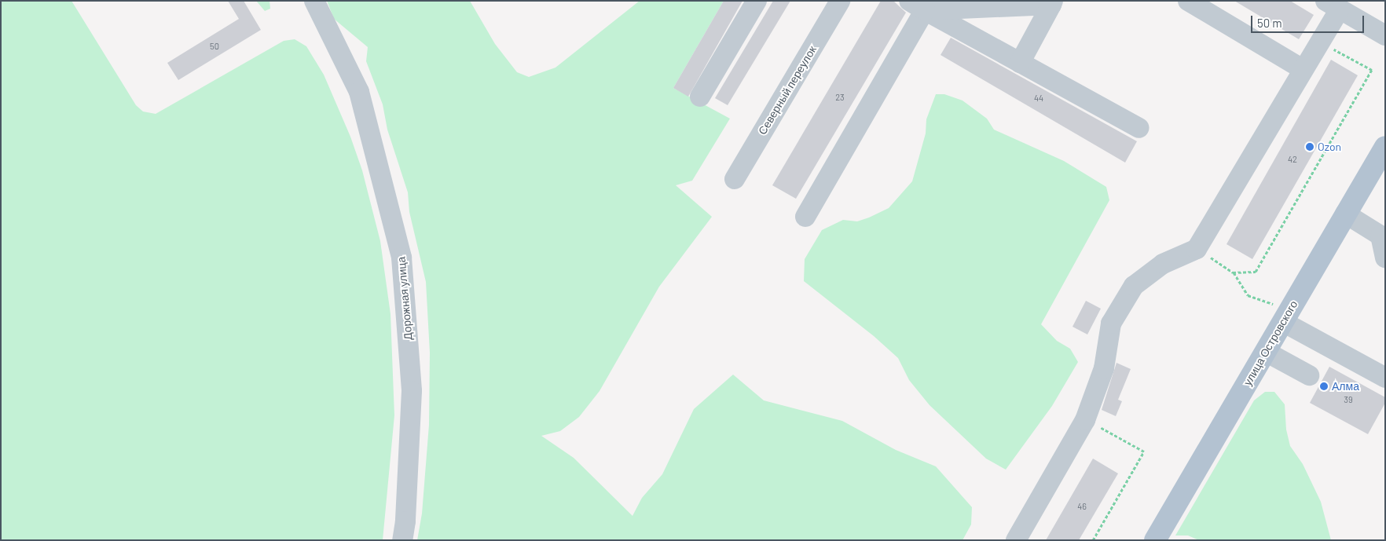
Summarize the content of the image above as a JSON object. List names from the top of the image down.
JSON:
{
  "streets": {
    "main road": ["улица Островского"],
    "street": ["Северный переулок", "Дорожная улица"]
  },
  "places": ["Ozon", "Алма"],
  "house_numbers": [
    "50",
    "23",
    "44",
    "42",
    "39",
    "46"
  ],
  "scale_bar": "50 m"
}
